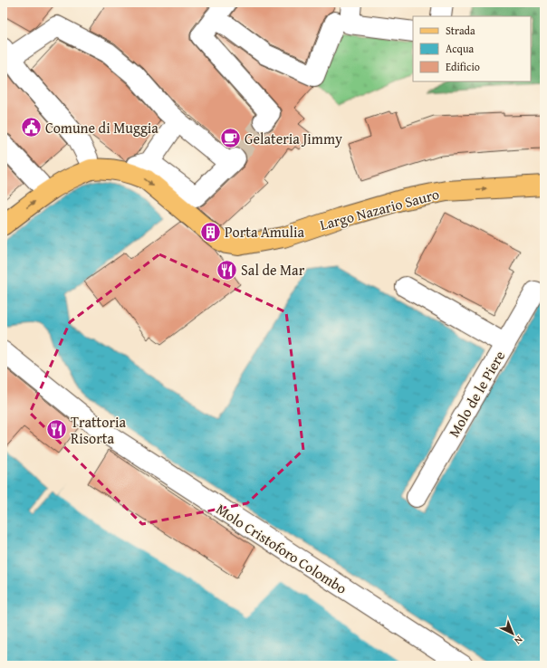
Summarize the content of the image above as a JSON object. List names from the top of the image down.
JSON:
{
  "streets": {
    "main road": ["Largo Nazario Sauro"],
    "street": ["Molo de le Piere", "Molo Cristoforo Colombo"]
  },
  "one_way": ["Largo Nazario Sauro"],
  "places": {
    "public building": ["Comune di Muggia"],
    "cafe": ["Gelateria Jimmy"],
    "building": ["Porta Amulia"],
    "restaurant": ["Sal de Mar", "Trattoria Risorta"]
  },
  "legend": ["Strada", "Acqua", "Edificio"],
  "north": "bottom right"
}
